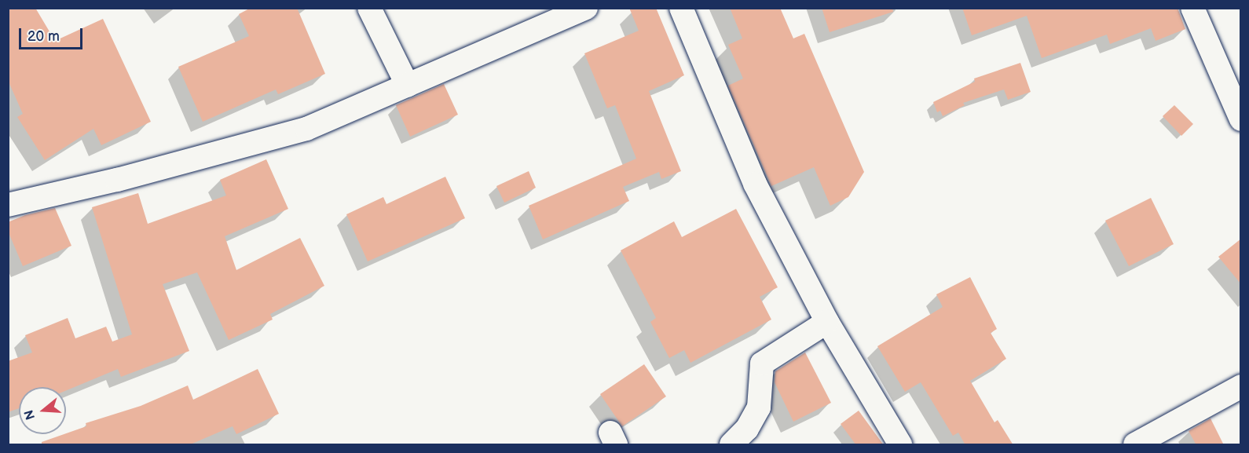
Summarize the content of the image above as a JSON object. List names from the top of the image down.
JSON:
{
  "scale_bar": "20 m",
  "north": "left"
}
